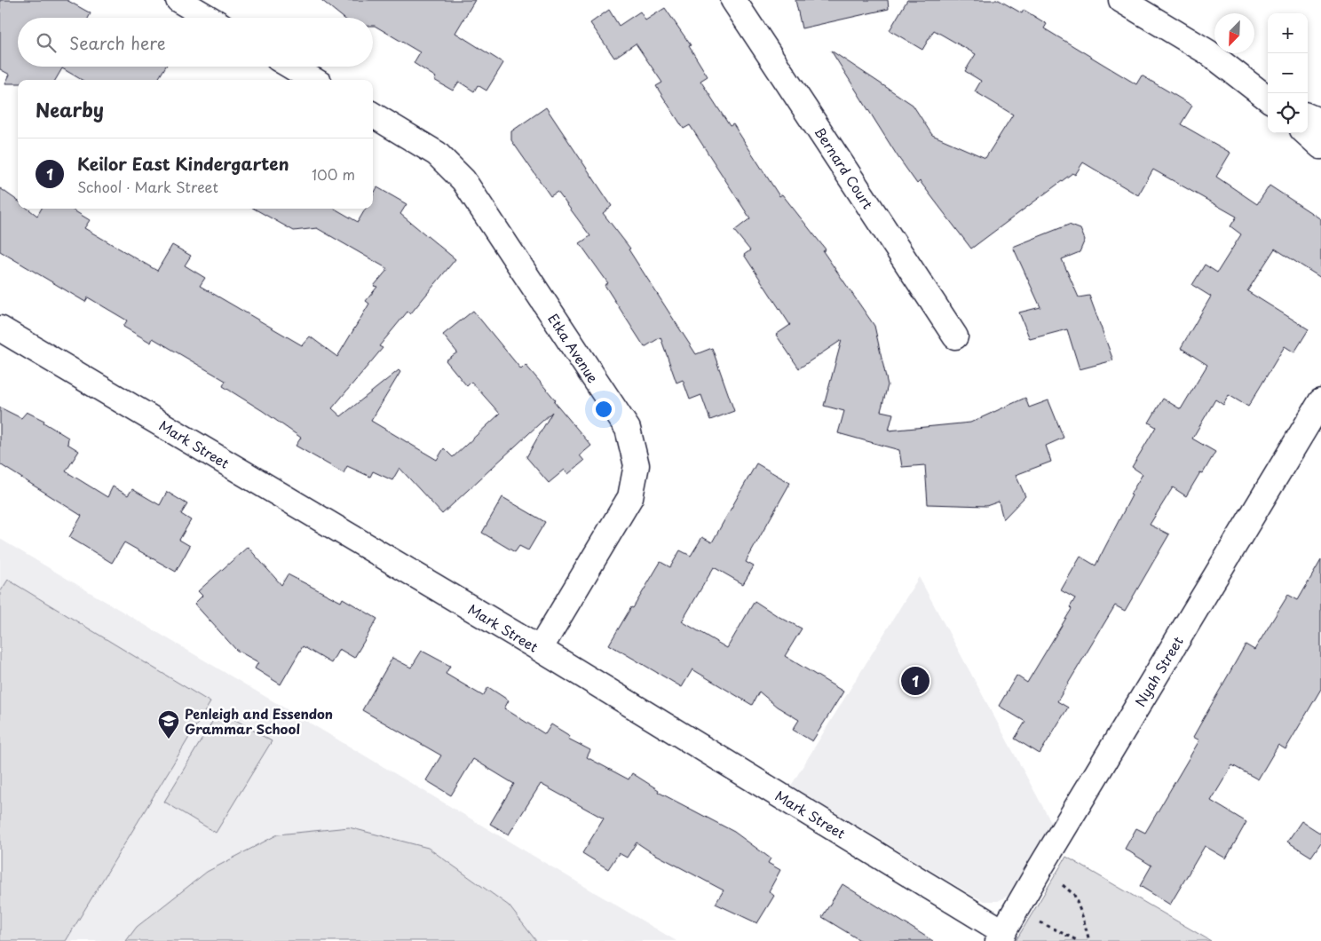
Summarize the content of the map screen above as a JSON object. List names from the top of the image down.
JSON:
{
  "streets": {
    "street": [
      "Bernard Court",
      "Etka Avenue",
      "Mark Street",
      "Nyah Street"
    ]
  },
  "crossings": [
    ["Etka Avenue", "Mark Street"],
    ["Mark Street", "Nyah Street"]
  ],
  "places": {
    "school or university": ["Penleigh and Essendon Grammar School"]
  },
  "north": "bottom left",
  "page": {
    "map_buttons": ["+", "−"],
    "search": "Search here",
    "heading": "Nearby",
    "list": [
      {
        "mark": "1",
        "name": "Keilor East Kindergarten",
        "note": "School · Mark Street",
        "value": "100 m"
      }
    ],
    "pins": "1"
  }
}
